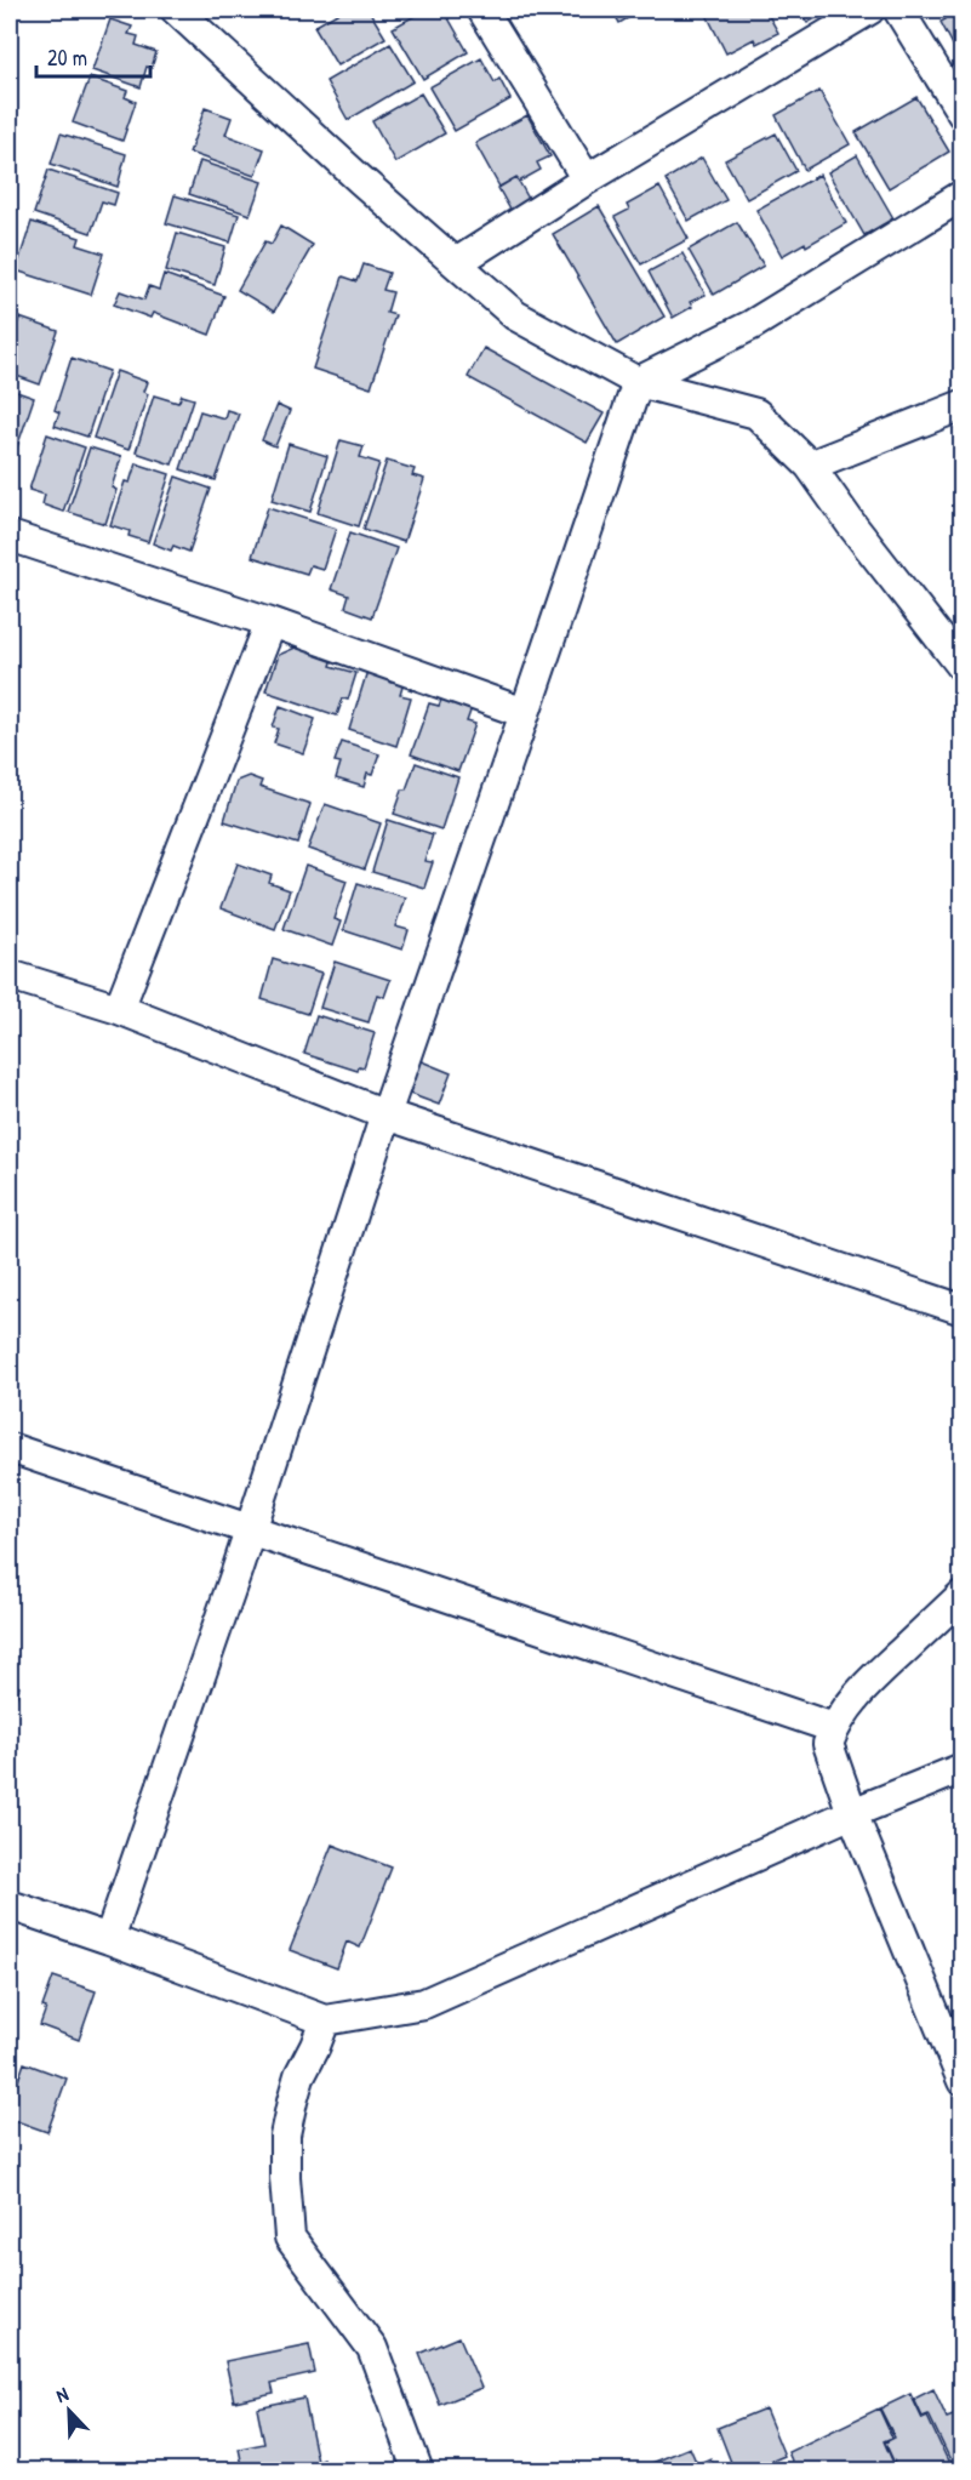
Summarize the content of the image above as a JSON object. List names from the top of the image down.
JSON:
{
  "scale_bar": "20 m",
  "north": "top left"
}
